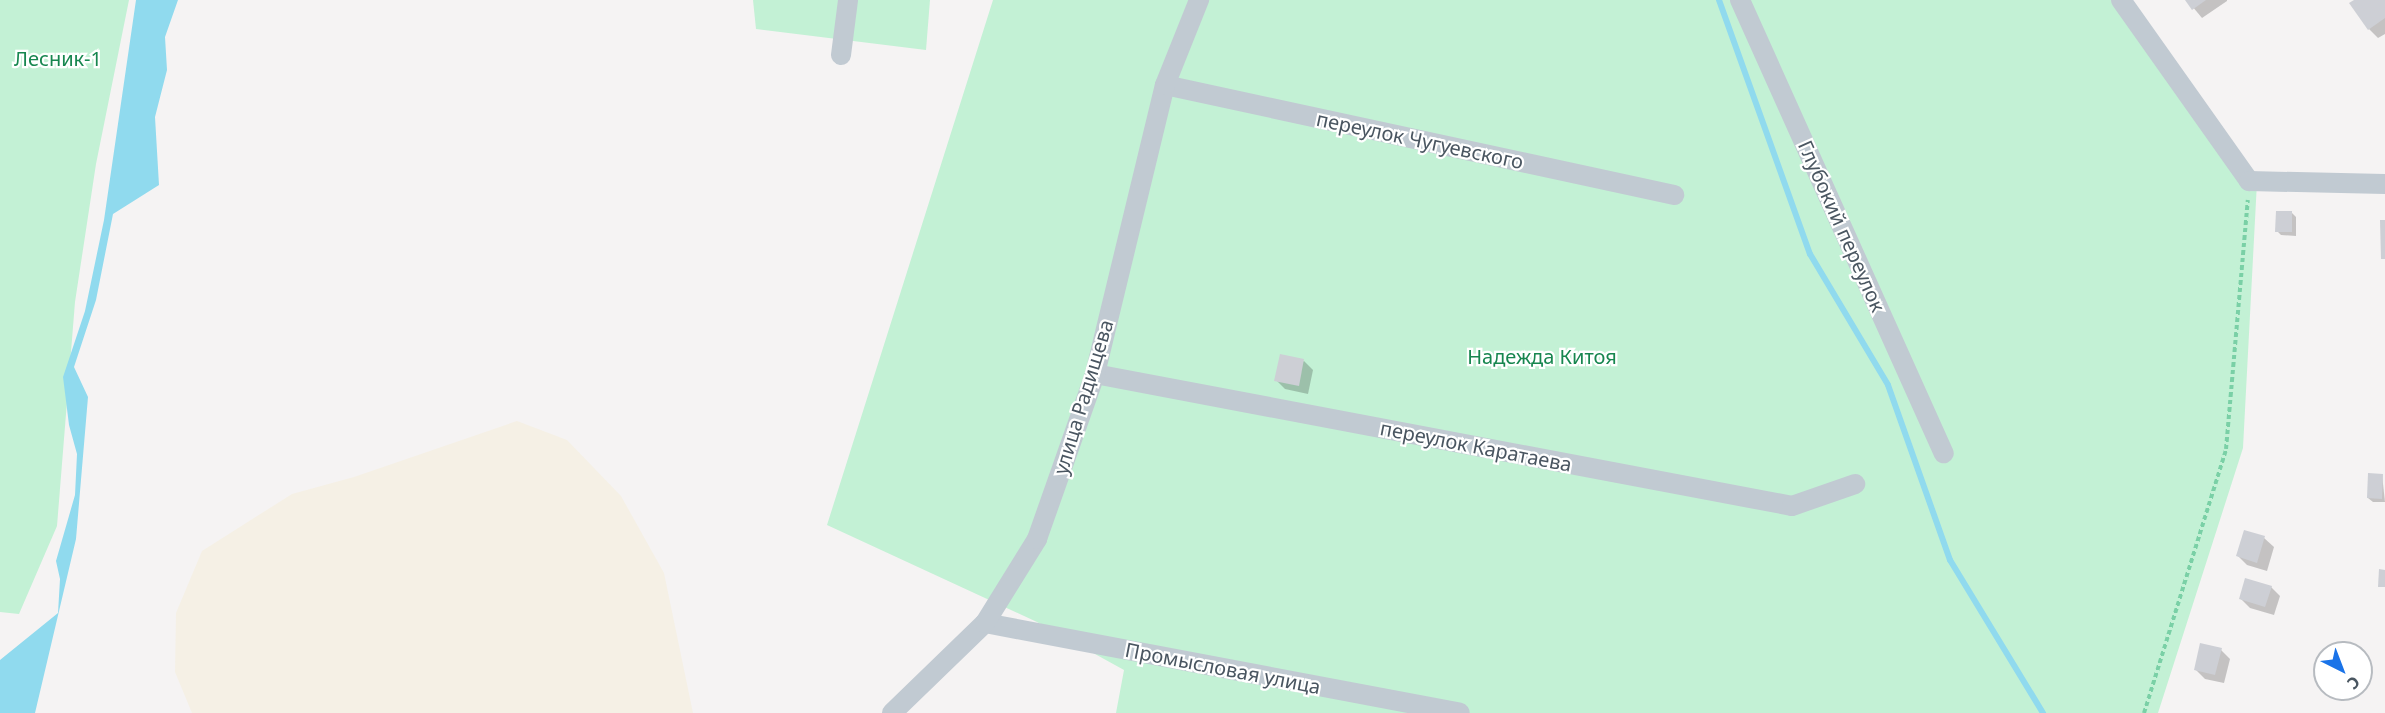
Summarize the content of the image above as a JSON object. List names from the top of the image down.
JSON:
{
  "streets": {
    "street": [
      "переулок Чугуевского",
      "Глубокий переулок",
      "улица Радищева",
      "переулок Каратаева",
      "Промысловая улица"
    ]
  },
  "crossings": [
    ["переулок Чугуевского", "улица Радищева"],
    ["улица Радищева", "переулок Каратаева"],
    ["улица Радищева", "Промысловая улица"]
  ],
  "parks": ["Лесник-1", "Надежда Китоя"],
  "north": "bottom right"
}
